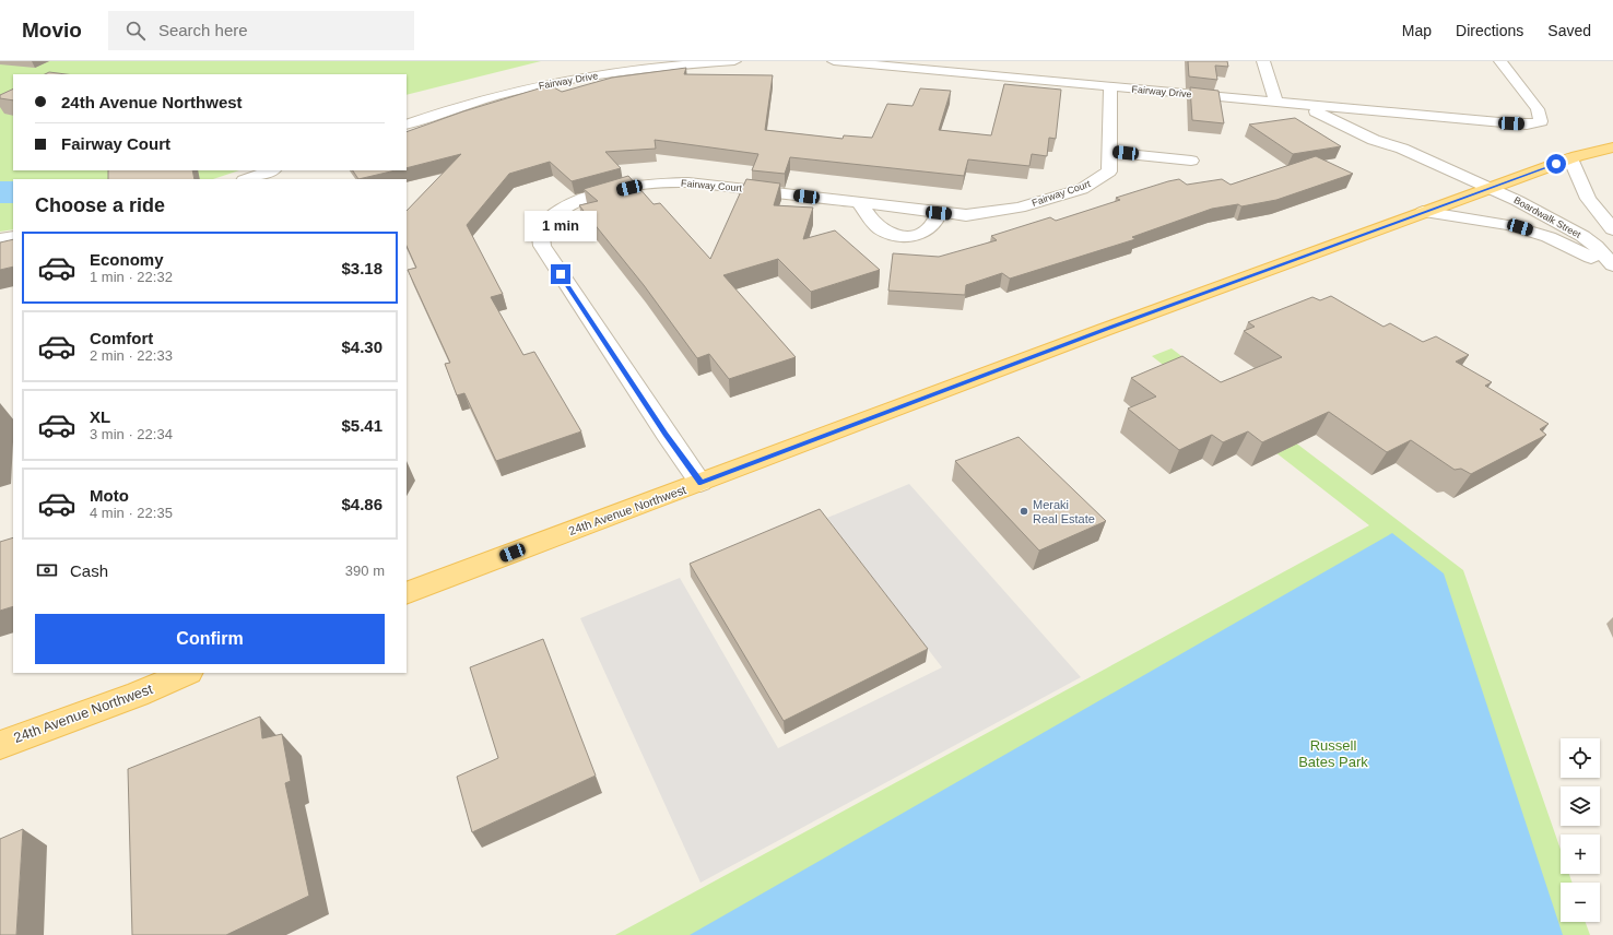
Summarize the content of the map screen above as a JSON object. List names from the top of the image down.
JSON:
{
  "streets": {
    "main road": ["24th Avenue Northwest"],
    "street": ["Fairway Drive", "Fairway Court", "Boardwalk Street"]
  },
  "crossings": [
    ["Fairway Drive", "Fairway Court"],
    ["Fairway Court", "24th Avenue Northwest"],
    ["Boardwalk Street", "24th Avenue Northwest"]
  ],
  "parks": ["Russell Bates Park"],
  "places": ["Meraki Real Estate"],
  "page": {
    "header": "Movio",
    "search": "Search here",
    "nav": ["Map", "Directions", "Saved"],
    "banner": ["24th Avenue Northwest", "Fairway Court"],
    "heading": "Choose a ride",
    "bubble": "1 min",
    "list": [
      {
        "name": "Economy",
        "note": "1 min · 22:32",
        "value": "$3.18"
      },
      {
        "name": "Comfort",
        "note": "2 min · 22:33",
        "value": "$4.30"
      },
      {
        "name": "XL",
        "note": "3 min · 22:34",
        "value": "$5.41"
      },
      {
        "name": "Moto",
        "note": "4 min · 22:35",
        "value": "$4.86"
      }
    ],
    "pay": ["Cash", "390 m"],
    "buttons": "Confirm",
    "map_buttons": ["+", "−"]
  }
}
